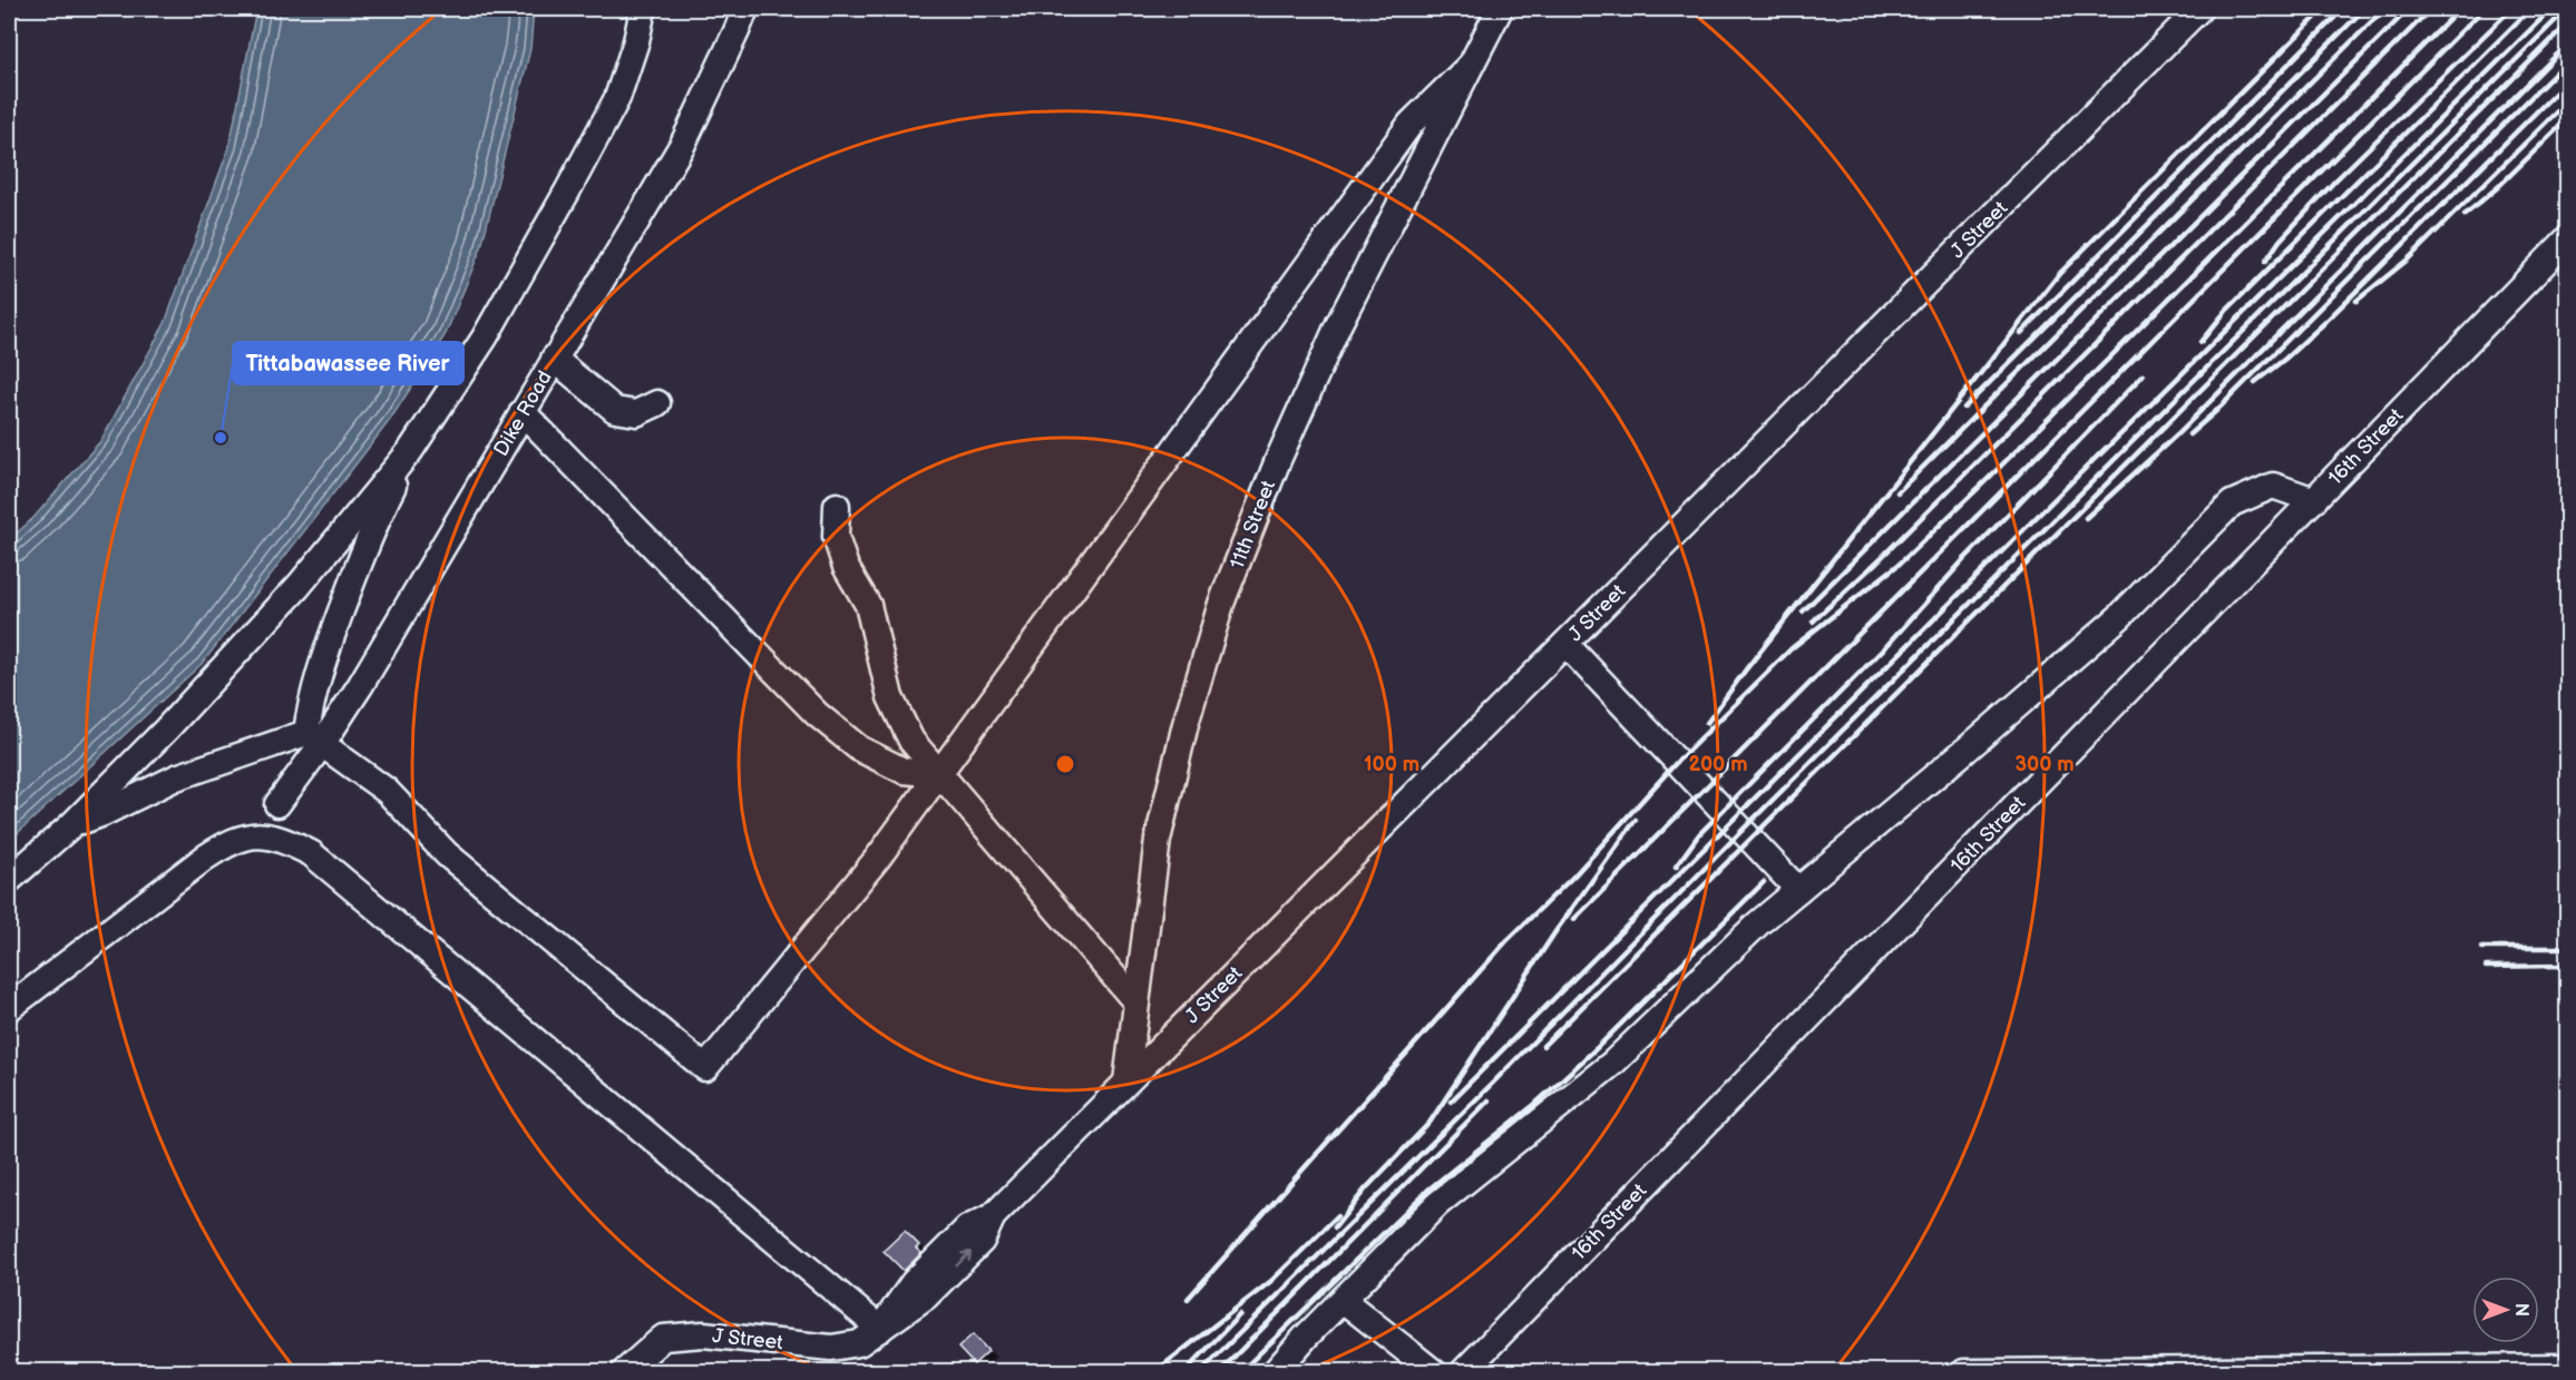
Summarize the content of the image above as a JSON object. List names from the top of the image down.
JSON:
{
  "streets": {
    "lane": [
      "J Street",
      "Dike Road",
      "16th Street",
      "11th Street"
    ]
  },
  "crossings": [
    ["J Street", "11th Street"]
  ],
  "places": ["Tittabawassee River"],
  "north": "right",
  "rings": ["100 m", "200 m", "300 m"]
}
